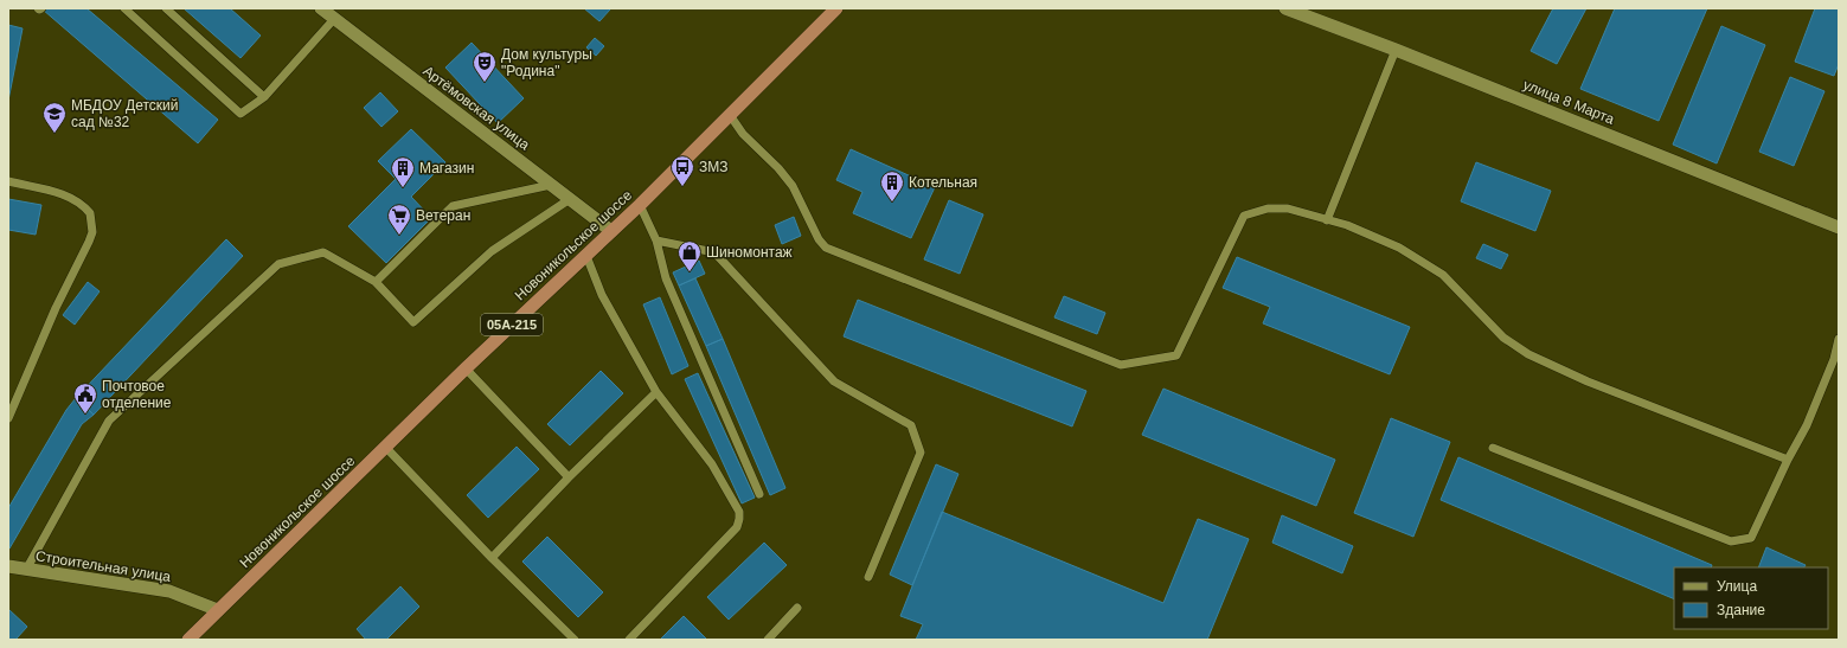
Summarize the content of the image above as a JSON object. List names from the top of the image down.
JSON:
{
  "streets": {
    "highway": ["Новоникольское шоссе", "05А-215"],
    "street": ["улица 8 Марта", "Артёмовская улица", "Строительная улица"]
  },
  "crossings": [
    ["Артёмовская улица", "Новоникольское шоссе"],
    ["Новоникольское шоссе", "Строительная улица"]
  ],
  "places": {
    "theatre": ["Дом культуры \"Родина\""],
    "school or university": ["МБДОУ Детский сад №32"],
    "bus stop": ["ЗМЗ"],
    "building": ["Магазин", "Котельная"],
    "supermarket": ["Ветеран"],
    "shop": ["Шиномонтаж"],
    "public building": ["Почтовое отделение"]
  },
  "legend": ["Улица", "Здание"]
}
